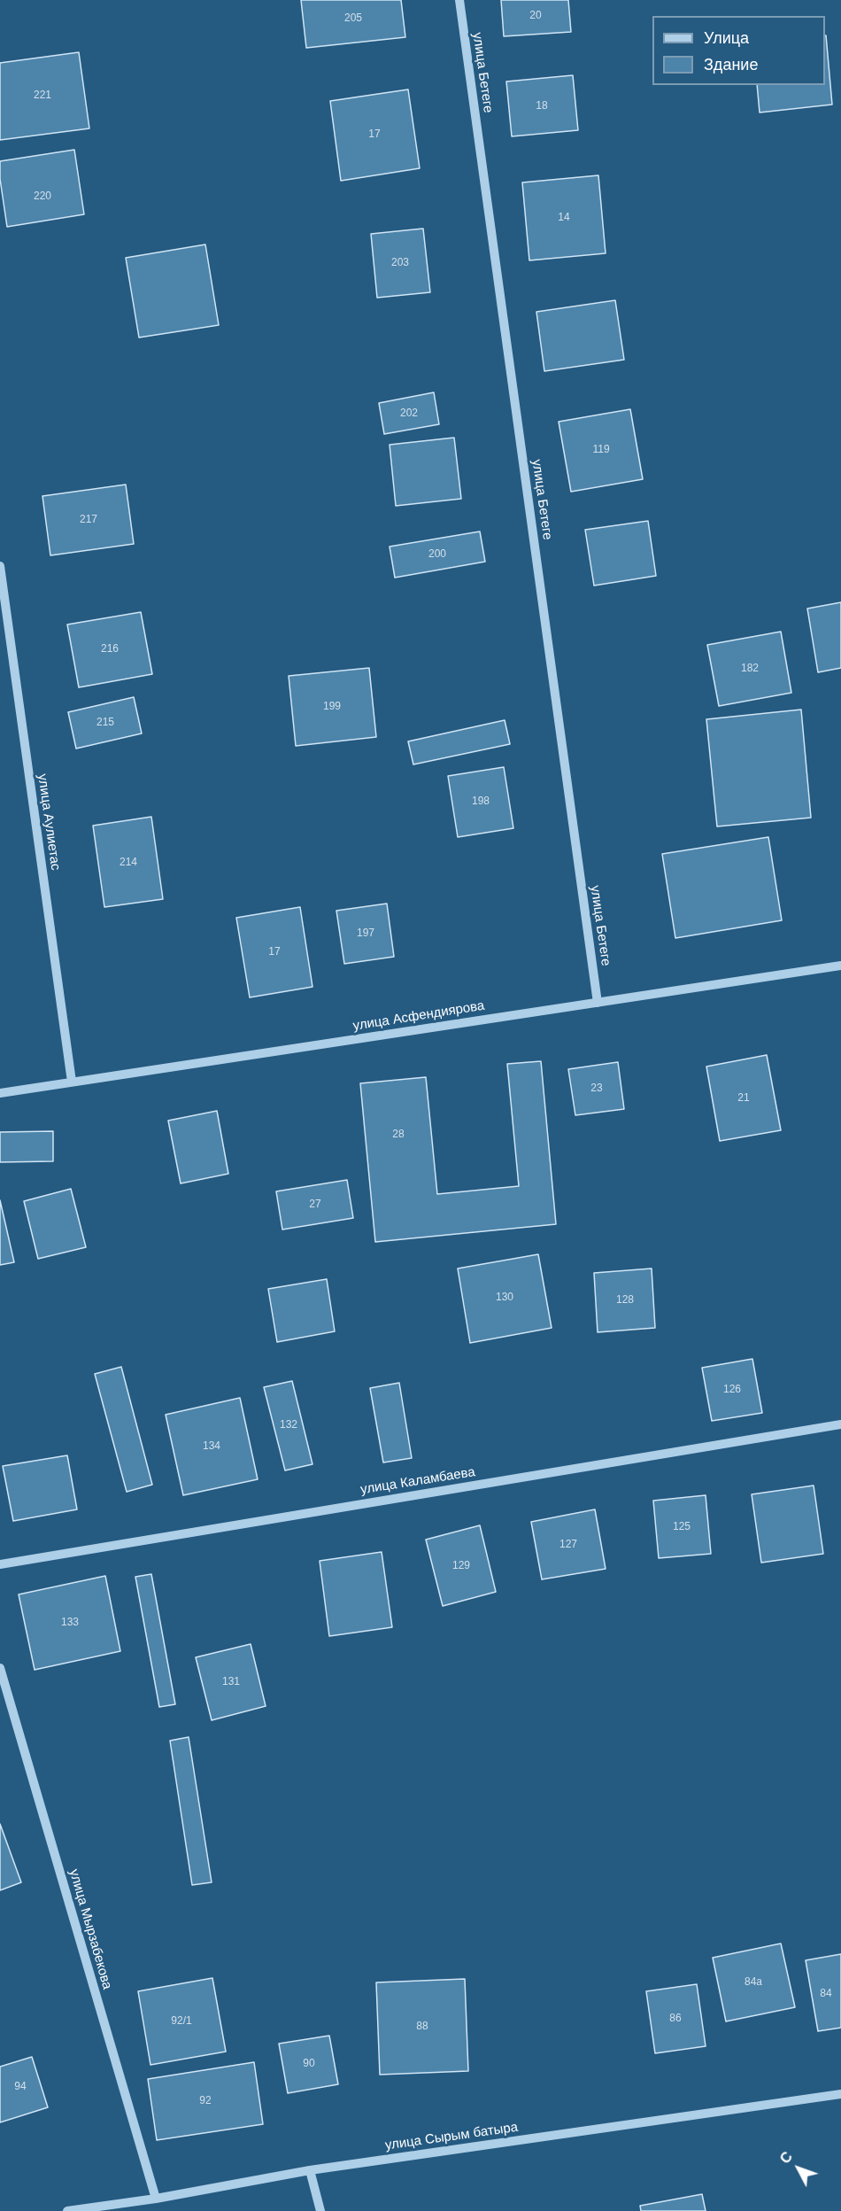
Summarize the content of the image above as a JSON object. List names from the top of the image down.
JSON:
{
  "streets": {
    "street": [
      "улица Бетеге",
      "улица Аулиетас",
      "улица Асфендиярова",
      "улица Каламбаева",
      "улица Мырзабекова",
      "улица Сырым батыра"
    ]
  },
  "crossings": [
    ["улица Бетеге", "улица Асфендиярова"],
    ["улица Аулиетас", "улица Асфендиярова"],
    ["улица Мырзабекова", "улица Сырым батыра"]
  ],
  "house_numbers": [
    "20",
    "205",
    "221",
    "18",
    "17",
    "220",
    "14",
    "203",
    "202",
    "119",
    "217",
    "200",
    "216",
    "182",
    "199",
    "215",
    "198",
    "214",
    "197",
    "17",
    "23",
    "21",
    "28",
    "27",
    "130",
    "128",
    "126",
    "132",
    "134",
    "125",
    "127",
    "129",
    "133",
    "131",
    "84а",
    "84",
    "86",
    "92/1",
    "88",
    "90",
    "94",
    "92"
  ],
  "legend": ["Улица", "Здание"],
  "north": "top left"
}
